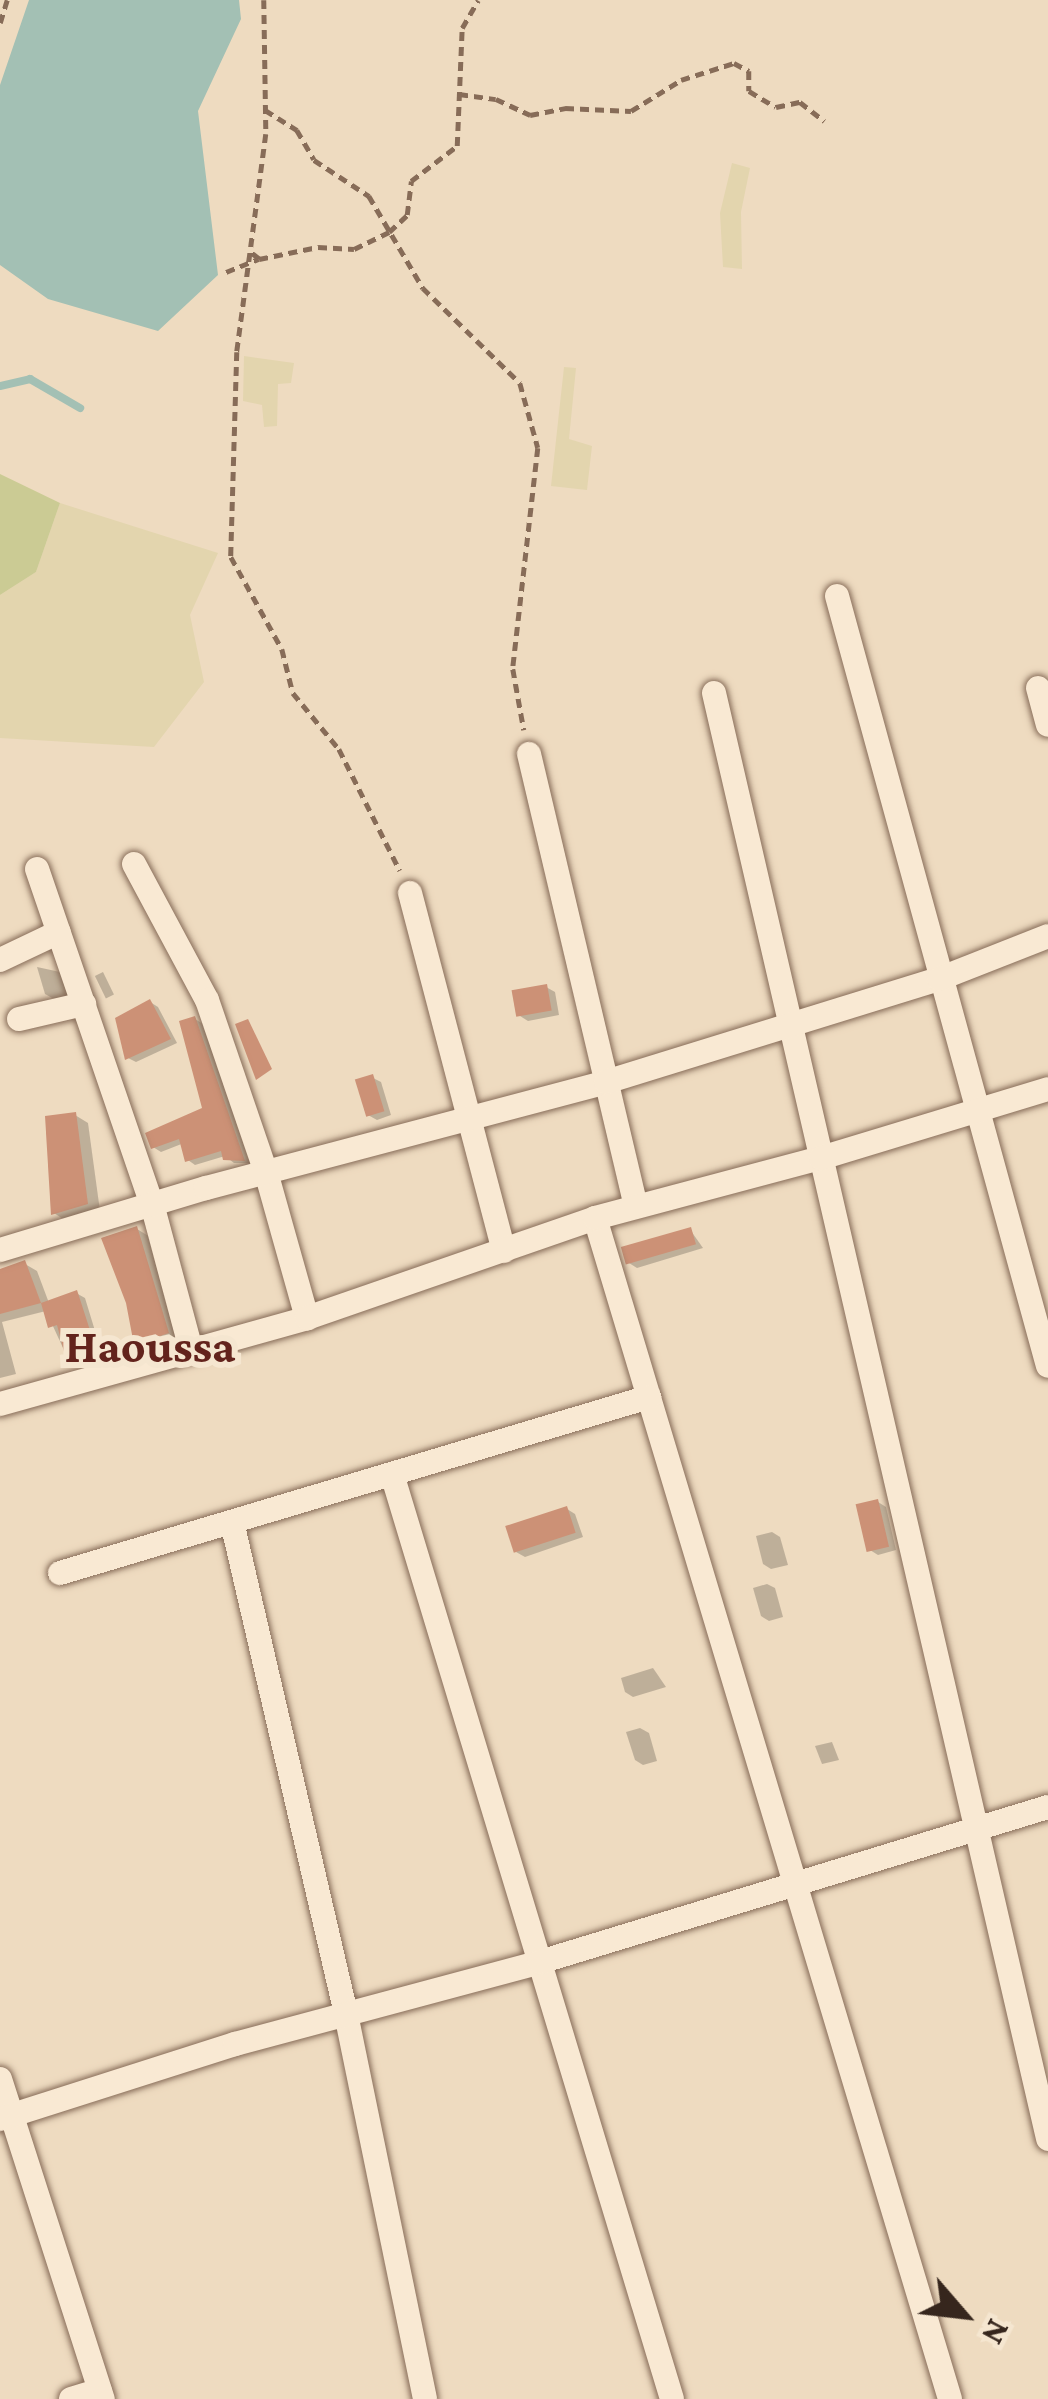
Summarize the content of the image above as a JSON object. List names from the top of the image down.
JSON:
{
  "districts": ["Haoussa"],
  "north": "bottom right"
}
